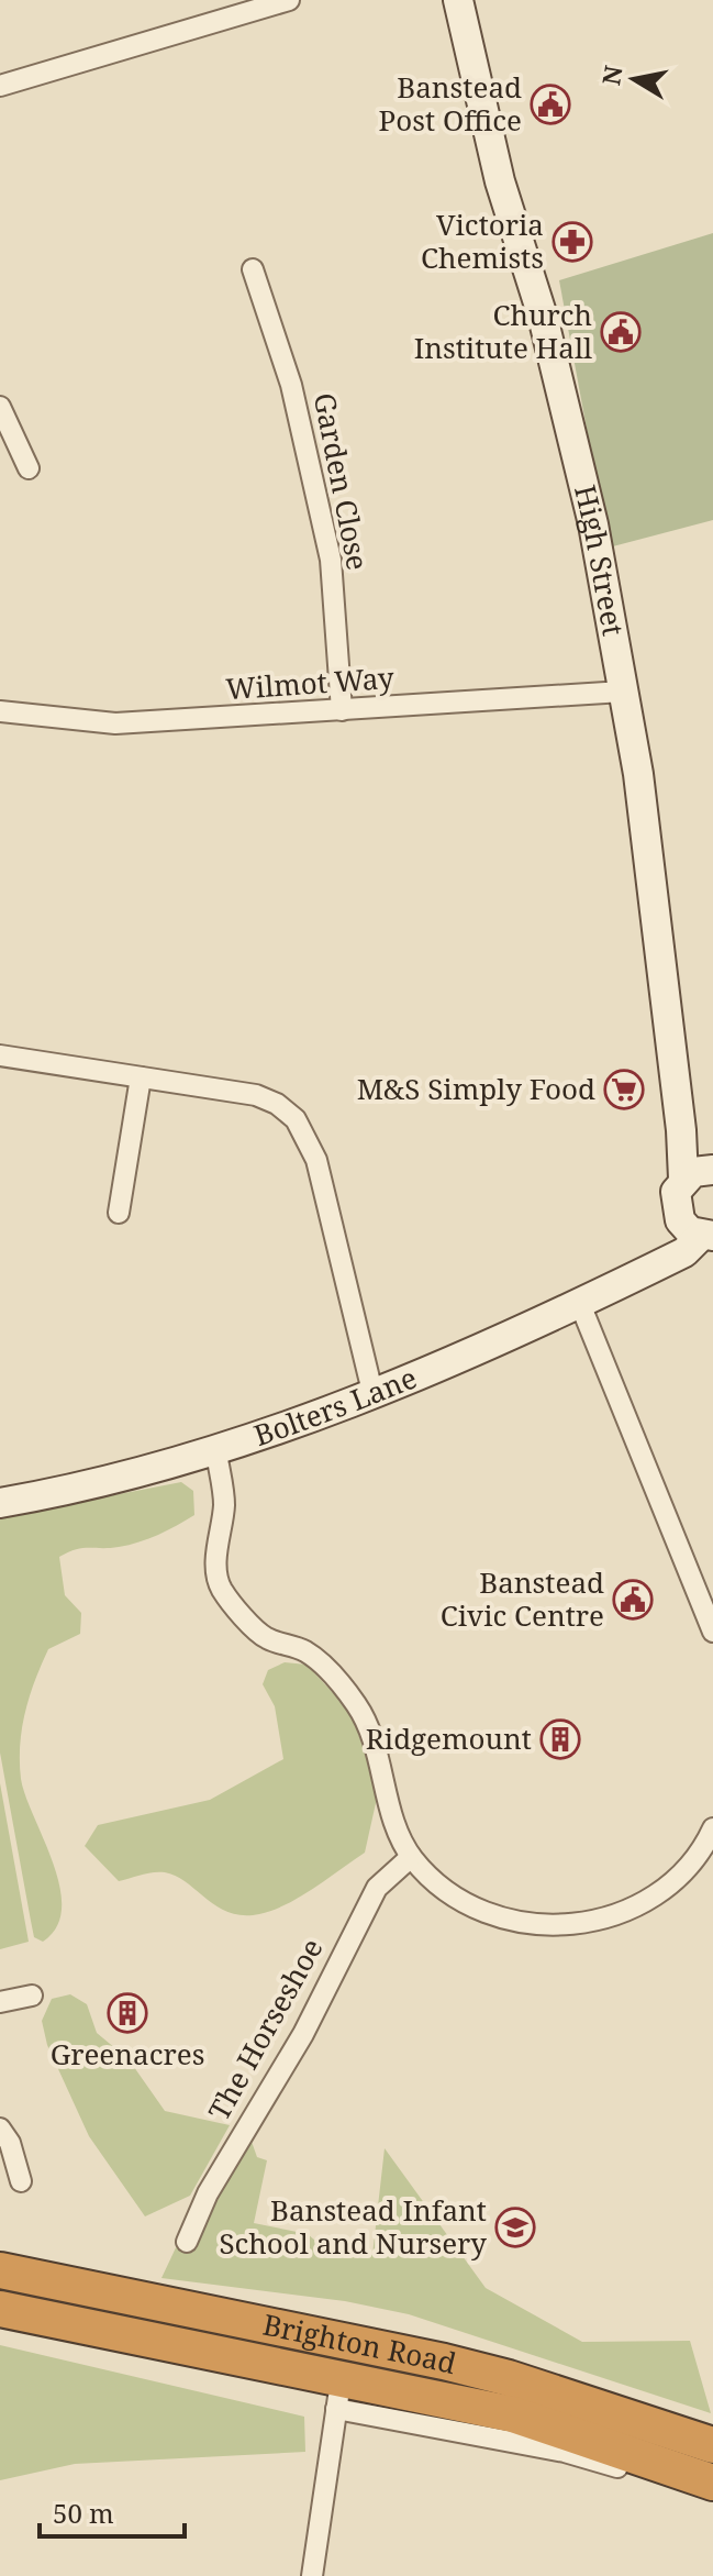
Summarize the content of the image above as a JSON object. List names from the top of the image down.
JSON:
{
  "streets": {
    "highway": ["Brighton Road"],
    "main road": ["High Street", "Bolters Lane"],
    "street": ["Garden Close", "Wilmot Way", "The Horseshoe"]
  },
  "crossings": [
    ["Garden Close", "Wilmot Way"],
    ["High Street", "Wilmot Way"],
    ["High Street", "Bolters Lane"]
  ],
  "places": {
    "public building": ["Banstead Post Office", "Church Institute Hall", "Banstead Civic Centre"],
    "pharmacy": ["Victoria Chemists"],
    "supermarket": ["M&S Simply Food"],
    "building": ["Ridgemount", "Greenacres"],
    "school or university": ["Banstead Infant School and Nursery"]
  },
  "scale_bar": "50 m",
  "north": "left"
}
